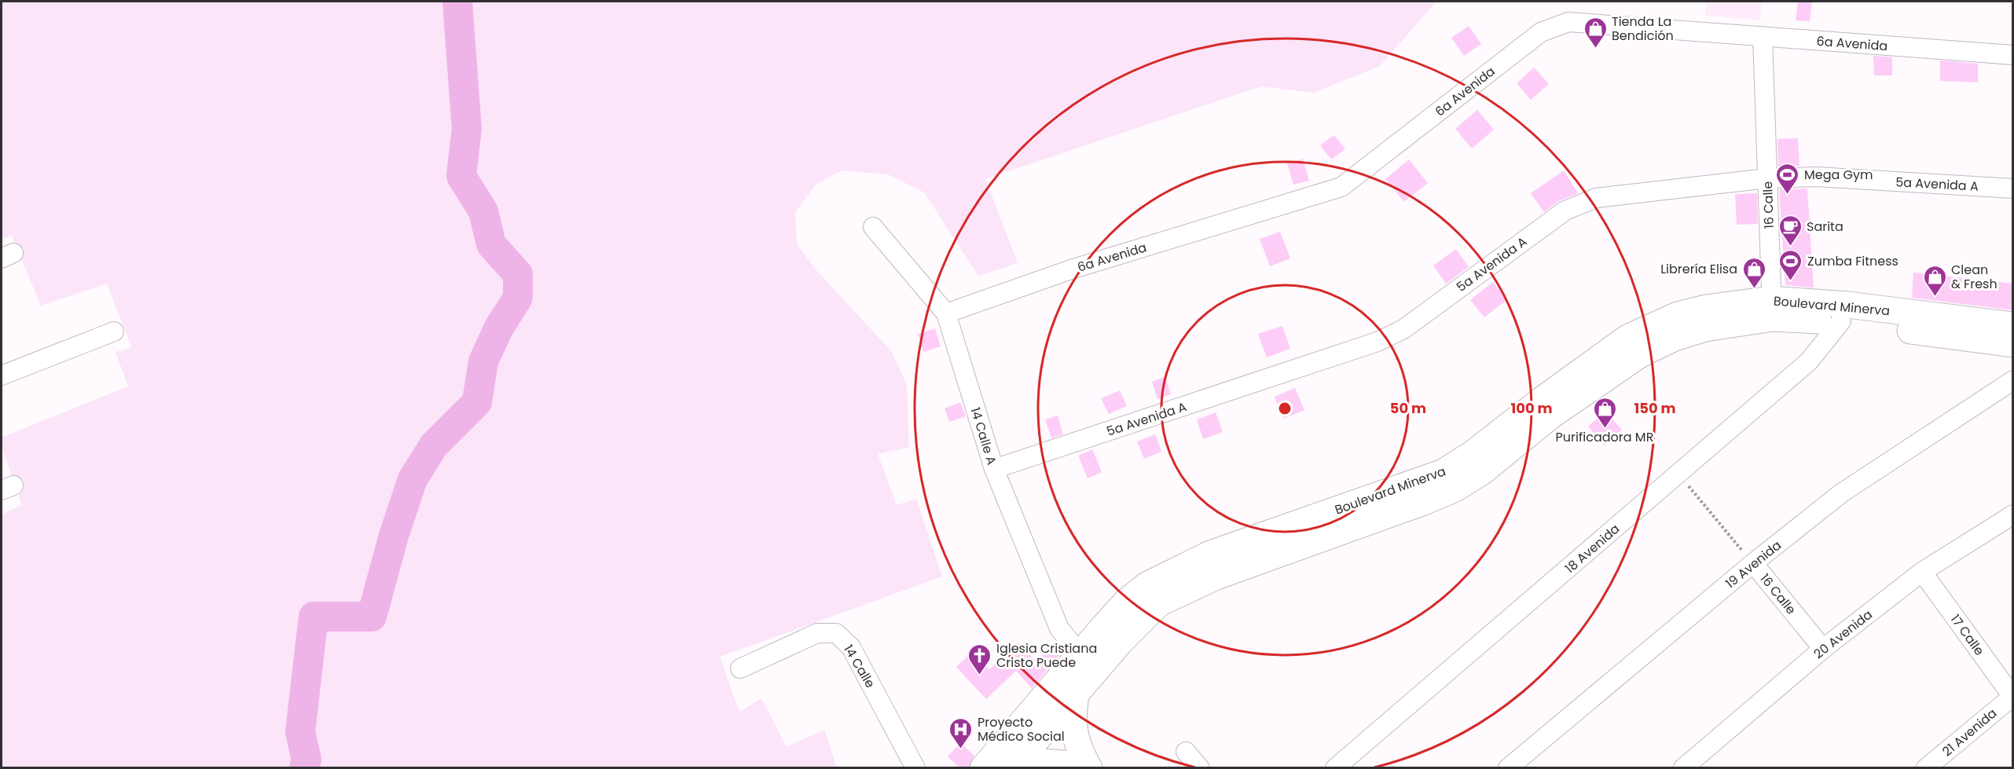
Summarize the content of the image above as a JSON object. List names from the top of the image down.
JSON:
{
  "streets": {
    "street": [
      "6a Avenida",
      "5a Avenida A",
      "16 Calle",
      "Boulevard Minerva",
      "14 Calle A",
      "18 Avenida",
      "19 Avenida",
      "20 Avenida",
      "17 Calle",
      "14 Calle",
      "21 Avenida"
    ]
  },
  "crossings": [
    ["6a Avenida", "16 Calle"],
    ["6a Avenida", "14 Calle A"],
    ["5a Avenida A", "16 Calle"],
    ["5a Avenida A", "14 Calle A"],
    ["16 Calle", "Boulevard Minerva"],
    ["16 Calle", "18 Avenida"],
    ["16 Calle", "19 Avenida"],
    ["16 Calle", "20 Avenida"],
    ["Boulevard Minerva", "14 Calle A"],
    ["Boulevard Minerva", "18 Avenida"],
    ["20 Avenida", "17 Calle"],
    ["17 Calle", "21 Avenida"]
  ],
  "places": {
    "shop": [
      "Tienda La Bendición",
      "Librería Elisa",
      "Clean & Fresh",
      "Purificadora MR"
    ],
    "sports": ["Mega Gym", "Zumba Fitness"],
    "cafe": ["Sarita"],
    "church": ["Iglesia Cristiana Cristo Puede"],
    "hospital": ["Proyecto Médico Social"]
  },
  "rings": ["50 m", "100 m", "150 m"]
}
